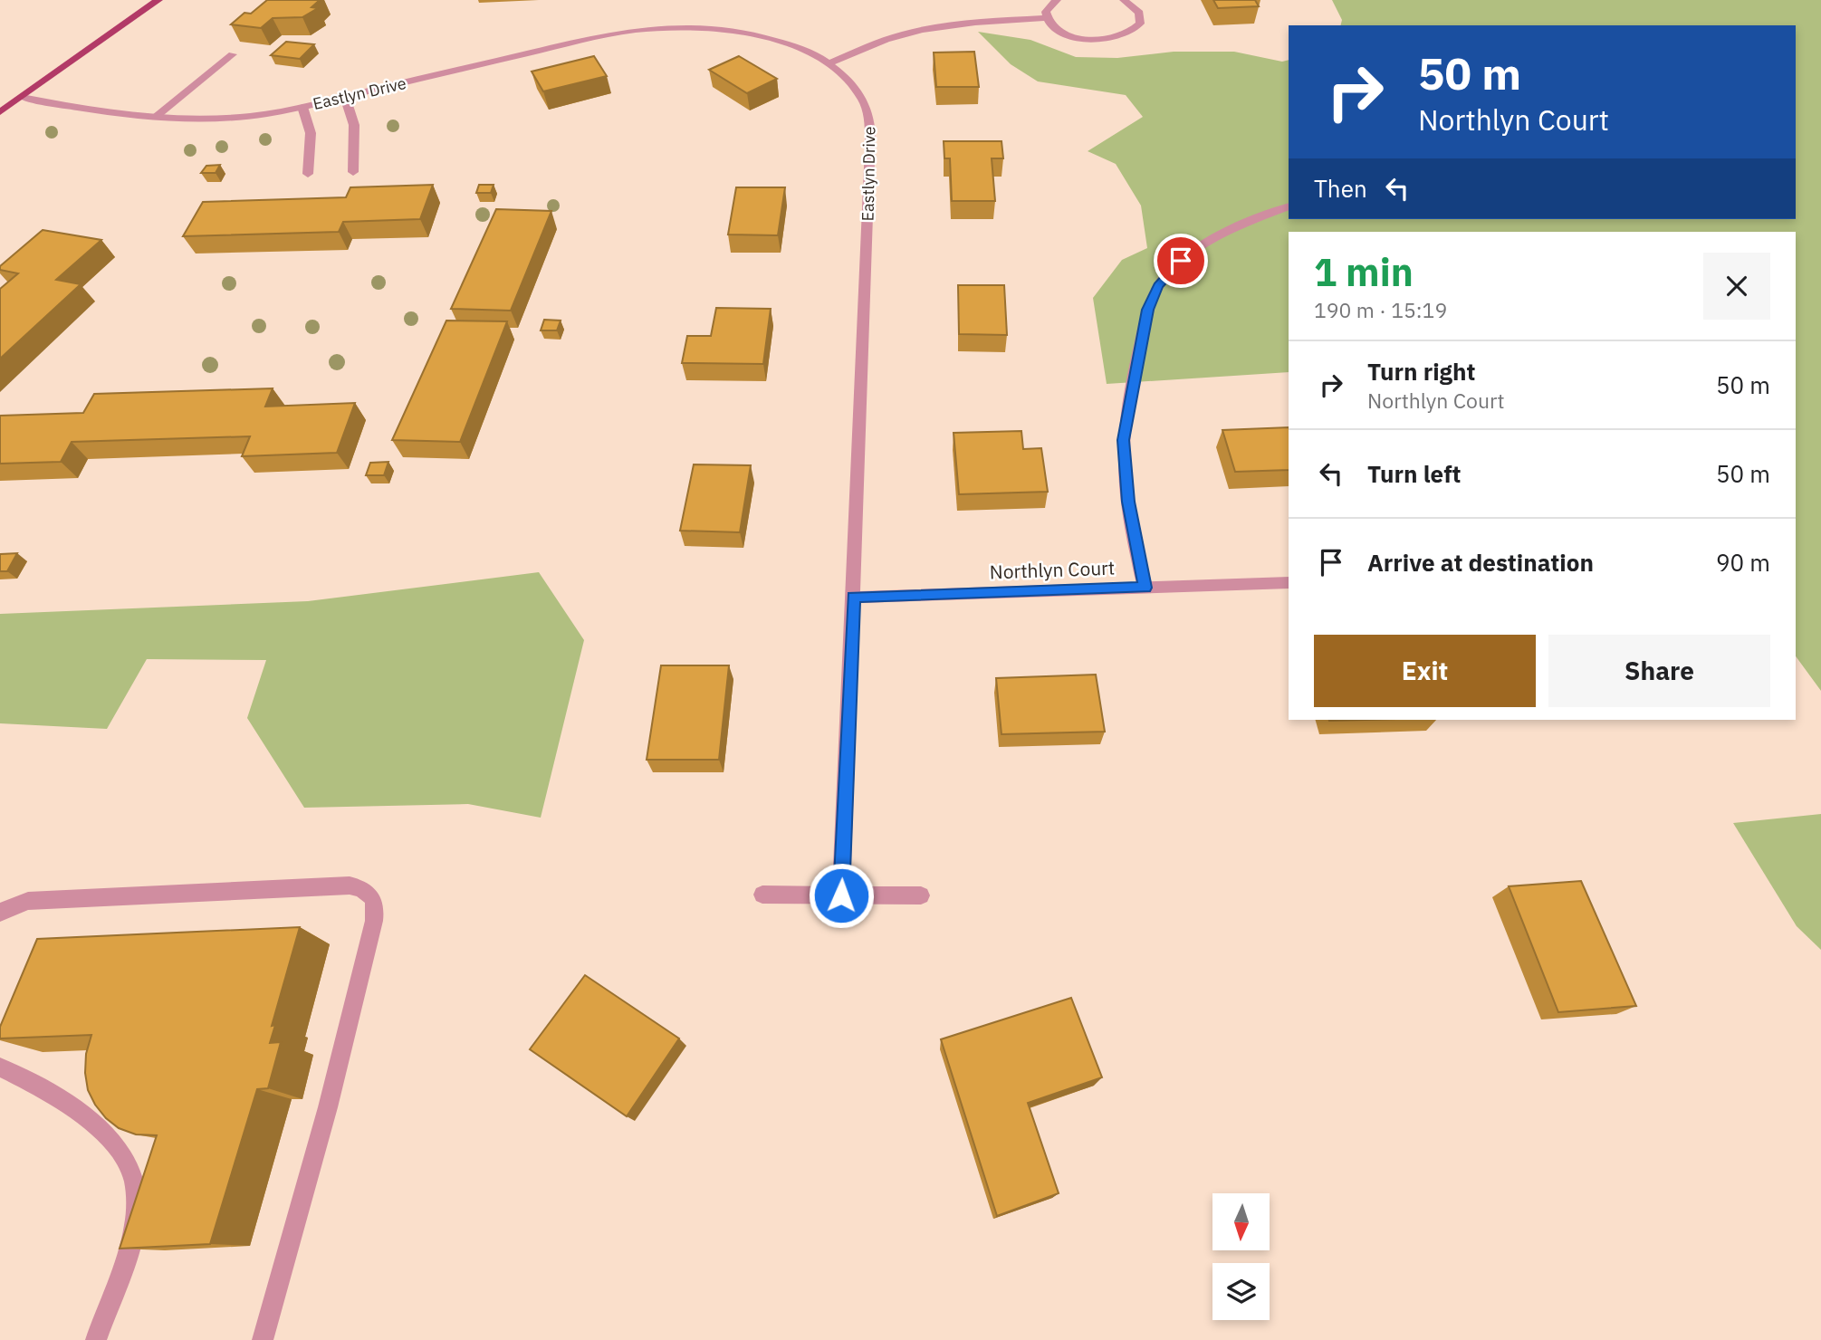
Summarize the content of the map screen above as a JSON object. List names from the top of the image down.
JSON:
{
  "streets": {
    "street": ["Eastlyn Drive", "Northlyn Court"]
  },
  "crossings": [
    ["Eastlyn Drive", "Northlyn Court"]
  ],
  "north": "bottom",
  "page": {
    "turn": ["50 m", "Northlyn Court"],
    "then": "Then",
    "heading": ["1 min", "190 m · 15:19"],
    "list": [
      {
        "name": "Turn right",
        "note": "Northlyn Court",
        "value": "50 m"
      },
      {
        "name": "Turn left",
        "value": "50 m"
      },
      {
        "name": "Arrive at destination",
        "value": "90 m"
      }
    ],
    "buttons": ["Exit", "Share"]
  }
}
